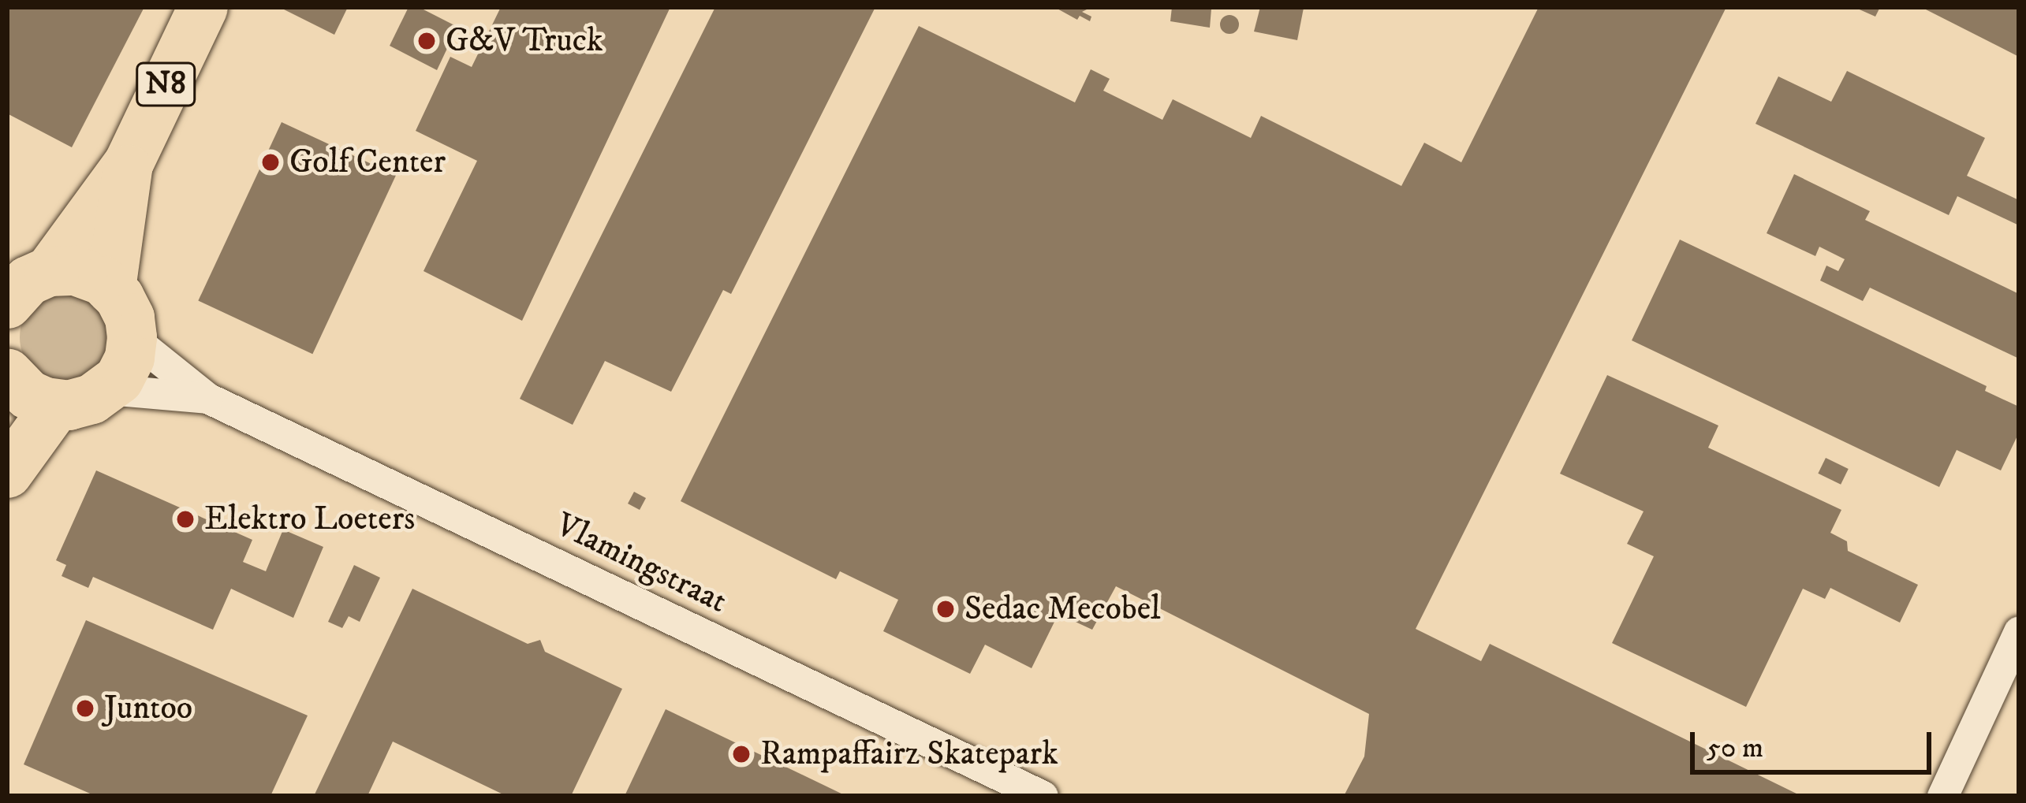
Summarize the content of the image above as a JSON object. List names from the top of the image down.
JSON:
{
  "streets": {
    "main road": ["N8"],
    "street": ["Vlamingstraat"]
  },
  "places": [
    "G&V Truck",
    "Golf Center",
    "Elektro Loeters",
    "Sedac Mecobel",
    "Juntoo",
    "Rampaffairz Skatepark"
  ],
  "scale_bar": "50 m"
}
